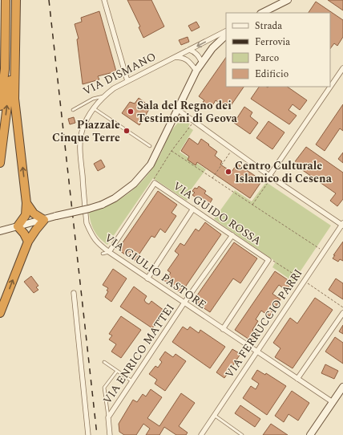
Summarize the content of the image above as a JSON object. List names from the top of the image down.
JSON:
{
  "streets": {
    "street": [
      "VIA DISMANO",
      "VIA GUIDO ROSSA",
      "VIA GIULIO PASTORE",
      "VIA FERRUCCIO PARRI",
      "VIA ENRICO MATTEI"
    ]
  },
  "crossings": [
    ["VIA DISMANO", "VIA GIULIO PASTORE"],
    ["VIA GUIDO ROSSA", "VIA ENRICO MATTEI"],
    ["VIA GIULIO PASTORE", "VIA FERRUCCIO PARRI"],
    ["VIA GIULIO PASTORE", "VIA ENRICO MATTEI"]
  ],
  "places": ["Sala del Regno dei Testimoni di Geova", "Piazzale Cinque Terre", "Centro Culturale Islamico di Cesena"],
  "legend": [
    "Strada",
    "Ferrovia",
    "Parco",
    "Edificio"
  ]
}
